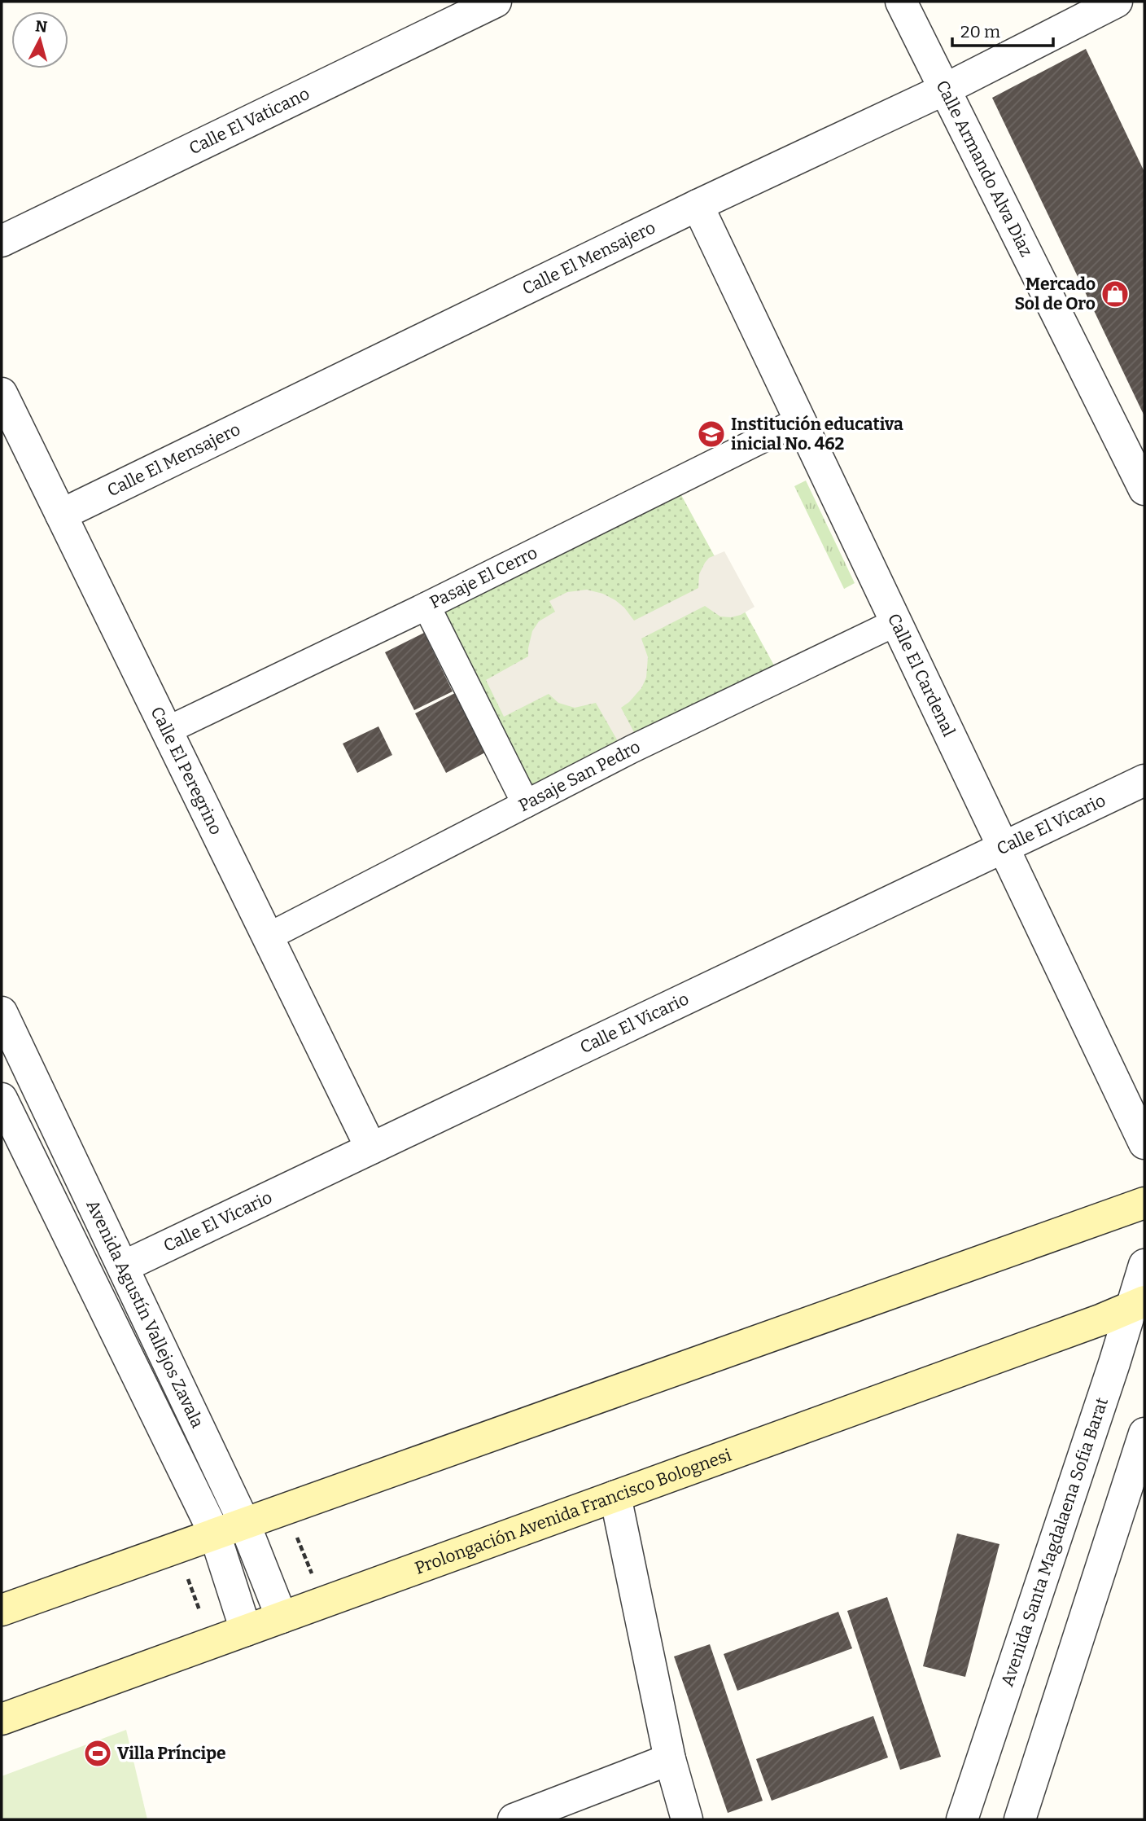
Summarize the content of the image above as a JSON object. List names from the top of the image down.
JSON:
{
  "streets": {
    "main road": ["Prolongación Avenida Francisco Bolognesi"],
    "street": [
      "Calle El Vaticano",
      "Calle Armando Alva Diaz",
      "Calle El Mensajero",
      "Pasaje El Cerro",
      "Calle El Cardenal",
      "Calle El Peregrino",
      "Pasaje San Pedro",
      "Calle El Vicario",
      "Avenida Agustín Vallejos Zavala",
      "Avenida Santa Magdalaena Sofia Barat"
    ]
  },
  "crossings": [
    ["Calle Armando Alva Diaz", "Calle El Mensajero"],
    ["Calle El Mensajero", "Calle El Cardenal"],
    ["Calle El Mensajero", "Calle El Peregrino"],
    ["Pasaje El Cerro", "Calle El Cardenal"],
    ["Pasaje El Cerro", "Calle El Peregrino"],
    ["Calle El Cardenal", "Pasaje San Pedro"],
    ["Calle El Cardenal", "Calle El Vicario"],
    ["Calle El Peregrino", "Pasaje San Pedro"],
    ["Calle El Peregrino", "Calle El Vicario"],
    ["Calle El Vicario", "Avenida Agustín Vallejos Zavala"],
    ["Avenida Agustín Vallejos Zavala", "Prolongación Avenida Francisco Bolognesi"],
    ["Prolongación Avenida Francisco Bolognesi", "Avenida Santa Magdalaena Sofia Barat"]
  ],
  "places": {
    "shop": ["Mercado Sol de Oro"],
    "school or university": ["Institución educativa inicial No. 462"],
    "sports": ["Villa Príncipe"]
  },
  "scale_bar": "20 m",
  "north": "top"
}
